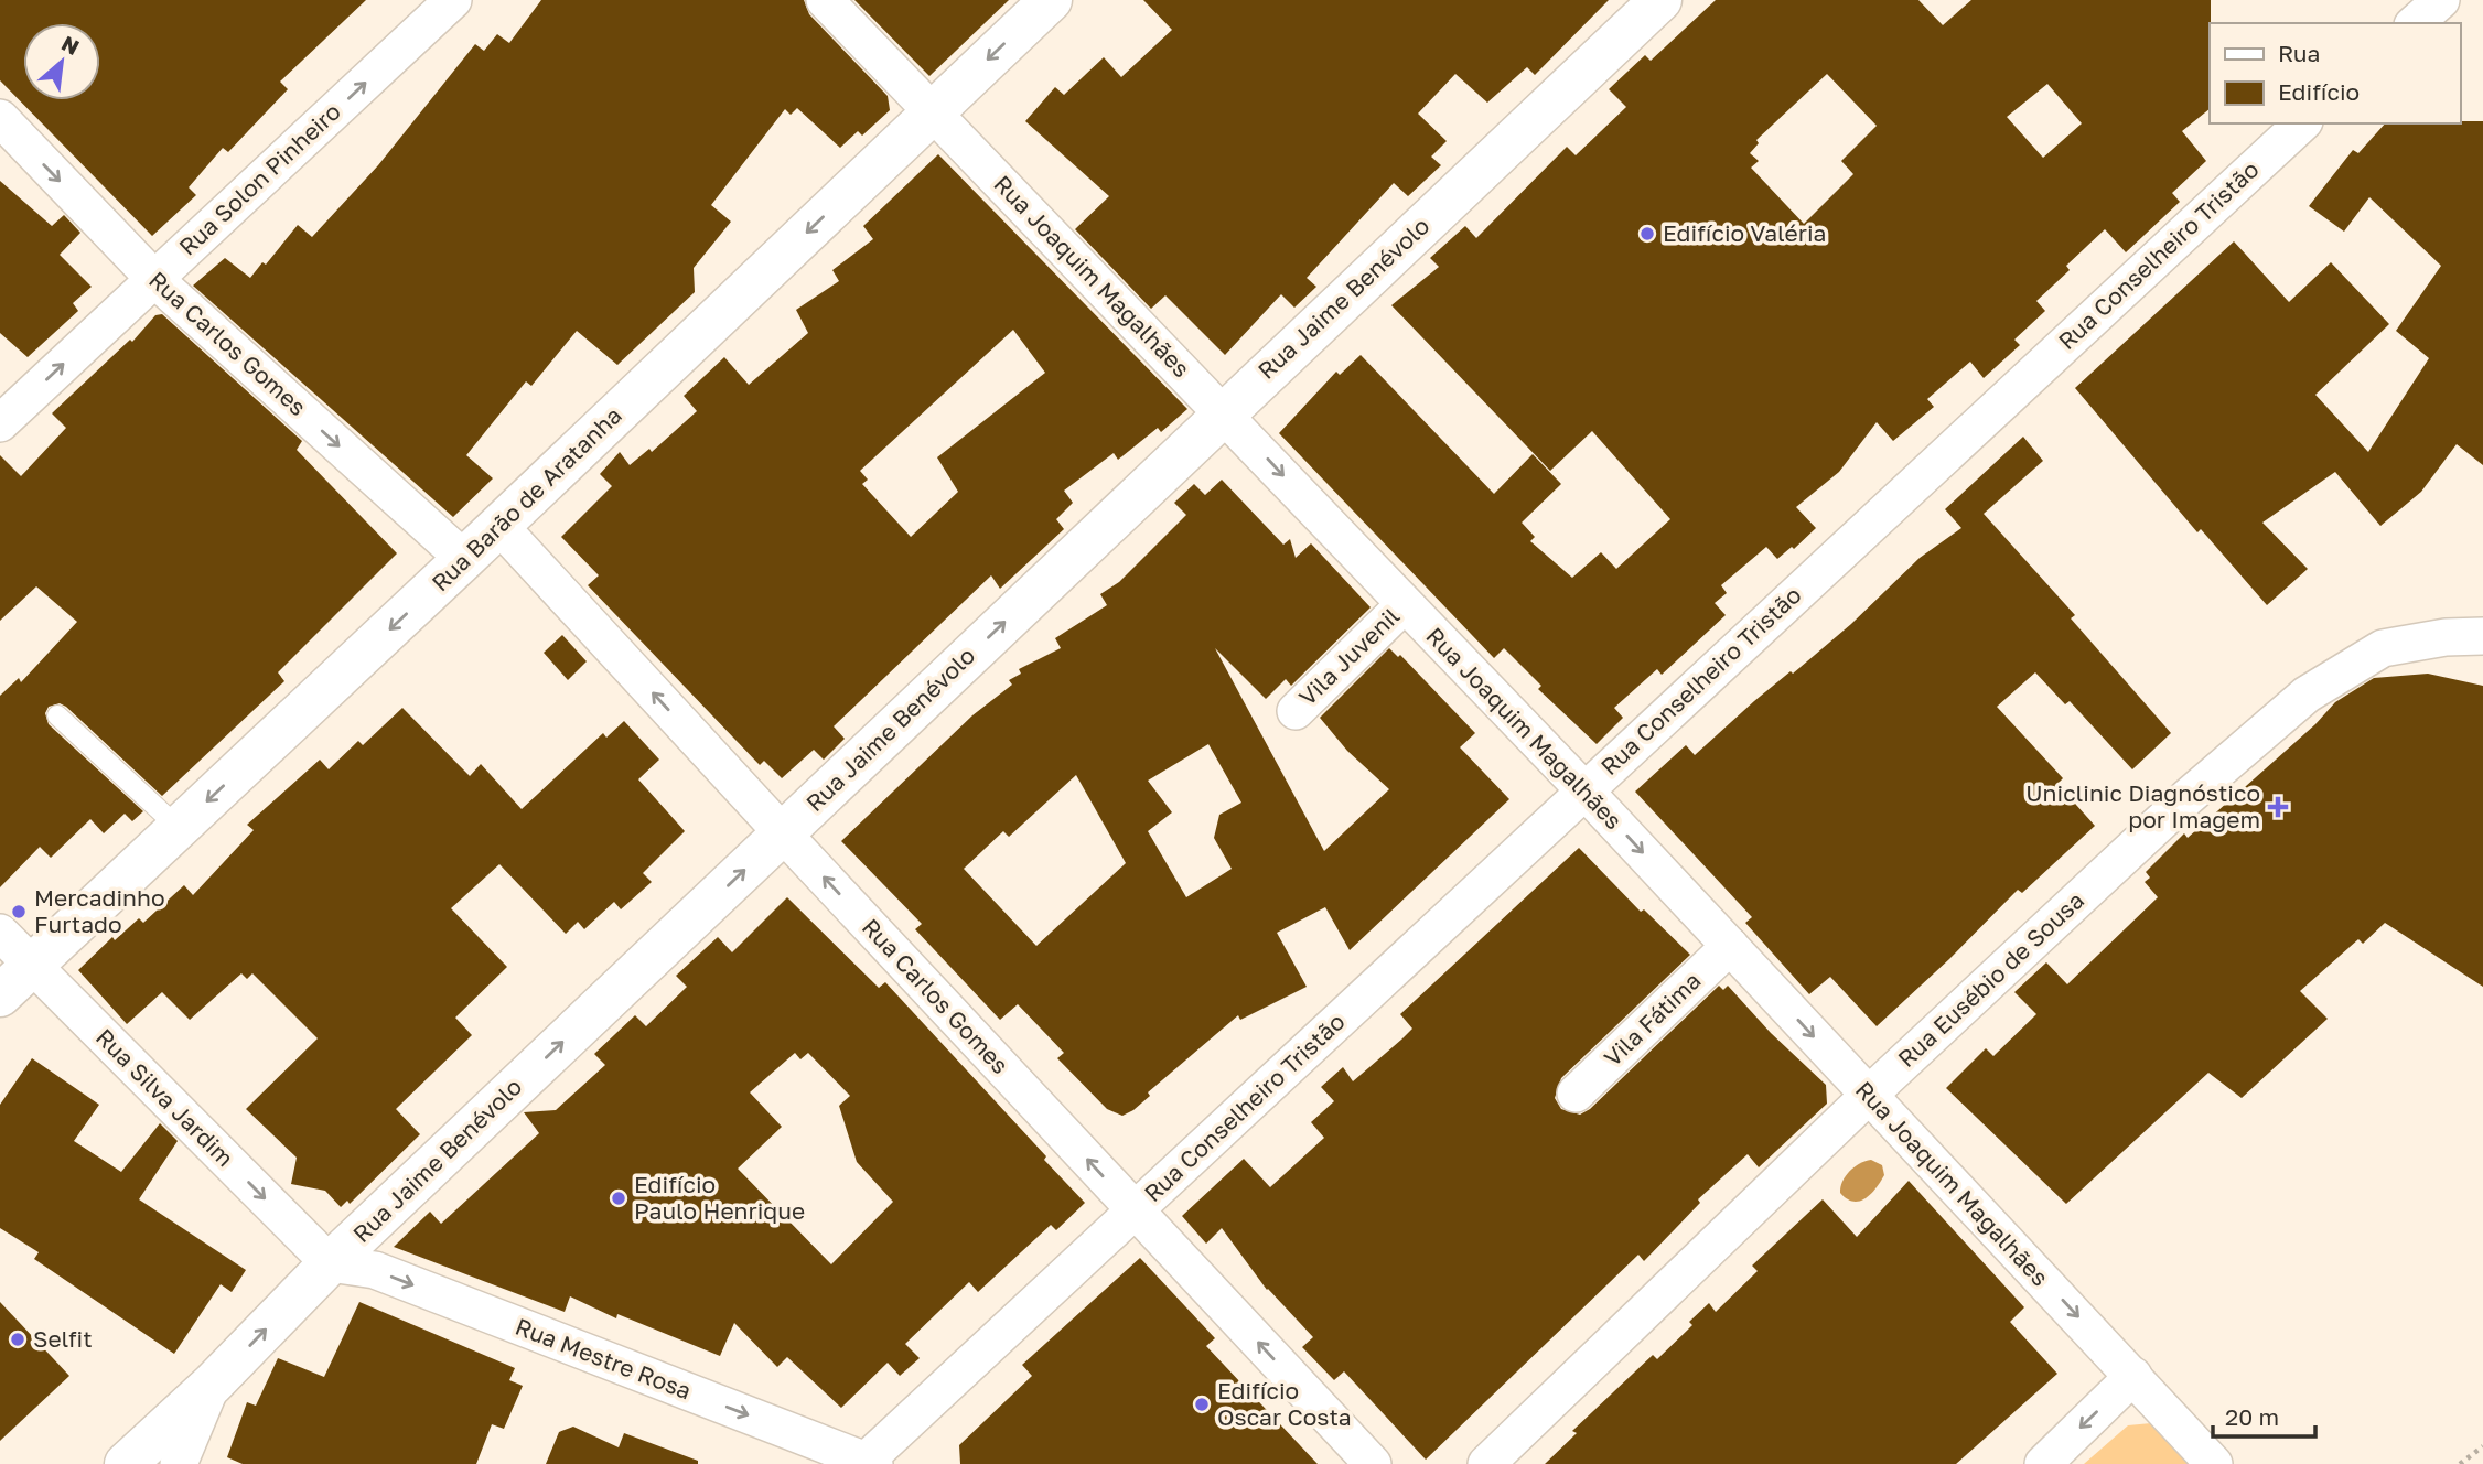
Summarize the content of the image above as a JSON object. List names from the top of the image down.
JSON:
{
  "streets": {
    "street": [
      "Rua Solon Pinheiro",
      "Rua Conselheiro Tristão",
      "Rua Joaquim Magalhães",
      "Rua Jaime Benévolo",
      "Rua Carlos Gomes",
      "Rua Barão de Aratanha",
      "Vila Juvenil",
      "Rua Eusébio de Sousa",
      "Vila Fátima",
      "Rua Silva Jardim",
      "Rua Mestre Rosa"
    ]
  },
  "crossings": [
    ["Rua Solon Pinheiro", "Rua Carlos Gomes"],
    ["Rua Conselheiro Tristão", "Rua Joaquim Magalhães"],
    ["Rua Conselheiro Tristão", "Rua Carlos Gomes"],
    ["Rua Conselheiro Tristão", "Rua Mestre Rosa"],
    ["Rua Joaquim Magalhães", "Rua Jaime Benévolo"],
    ["Rua Joaquim Magalhães", "Rua Barão de Aratanha"],
    ["Rua Joaquim Magalhães", "Vila Juvenil"],
    ["Rua Joaquim Magalhães", "Rua Eusébio de Sousa"],
    ["Rua Joaquim Magalhães", "Vila Fátima"],
    ["Rua Jaime Benévolo", "Rua Carlos Gomes"],
    ["Rua Jaime Benévolo", "Rua Silva Jardim"],
    ["Rua Jaime Benévolo", "Rua Mestre Rosa"],
    ["Rua Carlos Gomes", "Rua Barão de Aratanha"],
    ["Rua Barão de Aratanha", "Rua Silva Jardim"],
    ["Rua Silva Jardim", "Rua Mestre Rosa"]
  ],
  "one_way": [
    "Rua Solon Pinheiro",
    "Rua Joaquim Magalhães",
    "Rua Jaime Benévolo",
    "Rua Barão de Aratanha",
    "Rua Silva Jardim",
    "Rua Mestre Rosa"
  ],
  "places": {
    "other": [
      "Edifício Valéria",
      "Mercadinho Furtado",
      "Edifício Paulo Henrique",
      "Selfit",
      "Edifício Oscar Costa"
    ],
    "health": ["Uniclinic Diagnóstico por Imagem"]
  },
  "legend": ["Rua", "Edifício"],
  "scale_bar": "20 m",
  "north": "top right"
}
